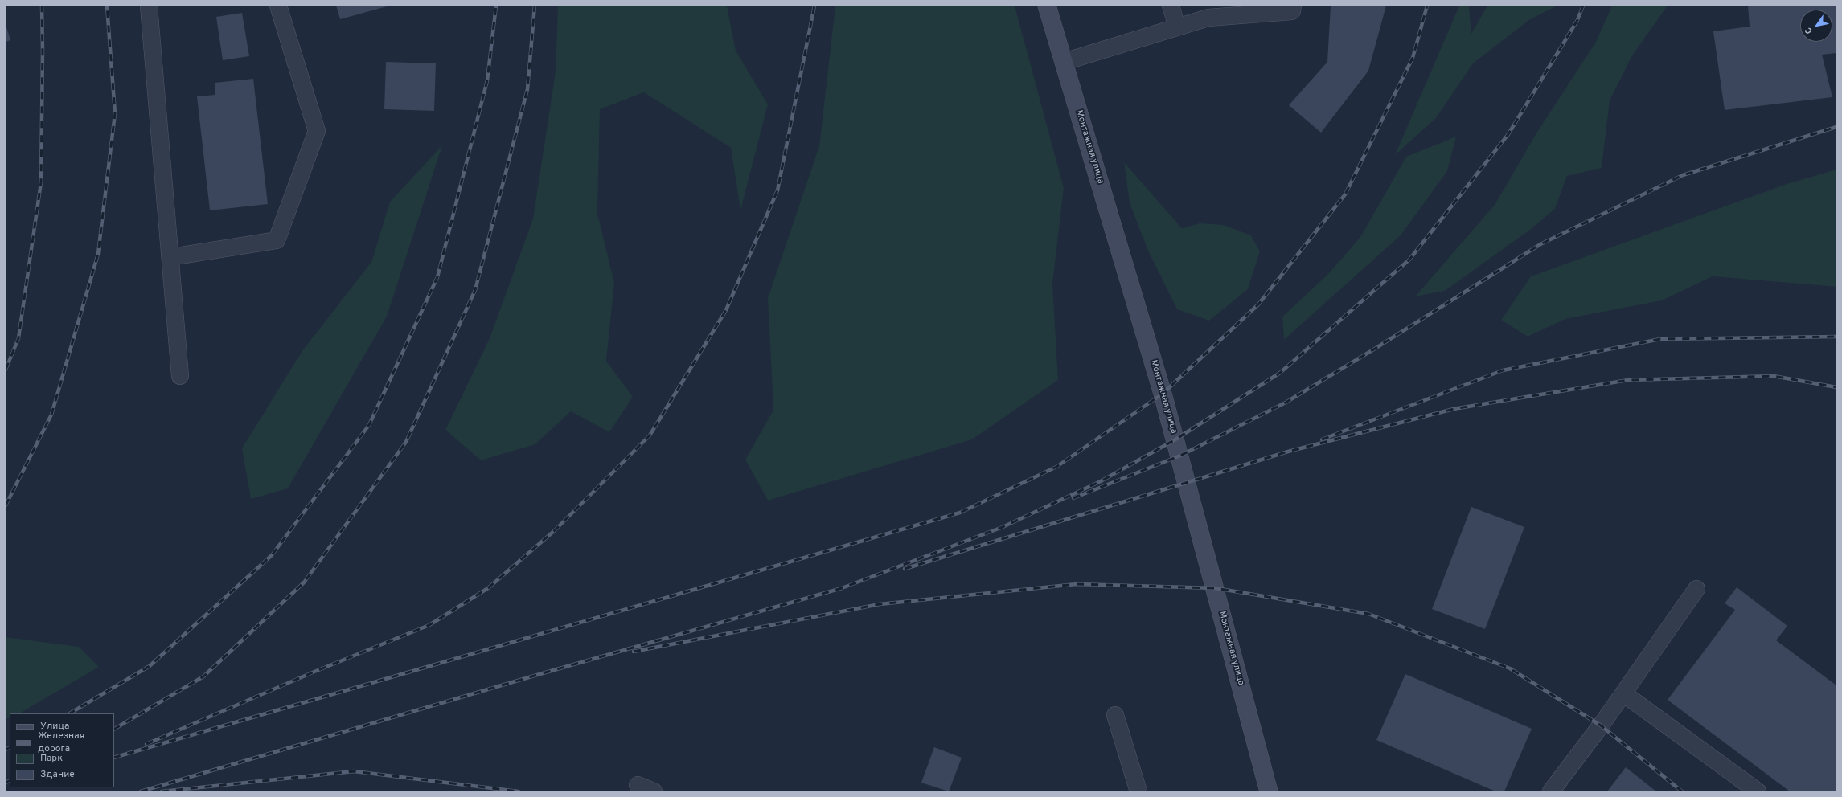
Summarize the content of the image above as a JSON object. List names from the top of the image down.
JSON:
{
  "streets": {
    "street": ["Монтажная улица"]
  },
  "legend": [
    "Улица",
    "Железная дорога",
    "Парк",
    "Здание"
  ],
  "north": "bottom left"
}
